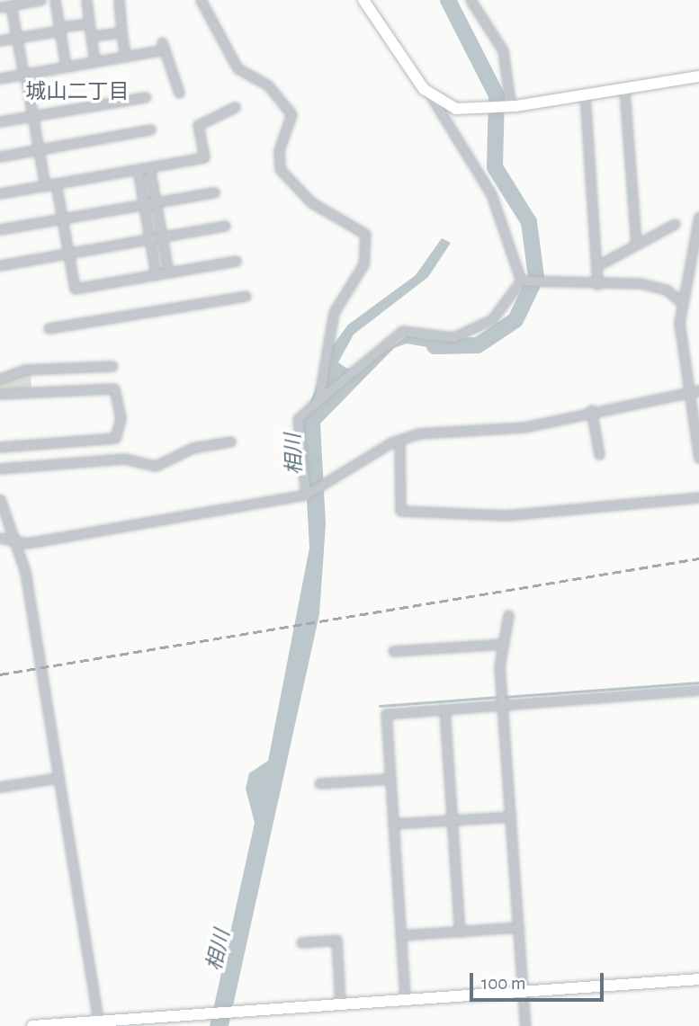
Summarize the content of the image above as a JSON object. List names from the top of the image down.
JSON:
{
  "districts": ["城山二丁目"],
  "water": ["相川"],
  "scale_bar": "100 m"
}
